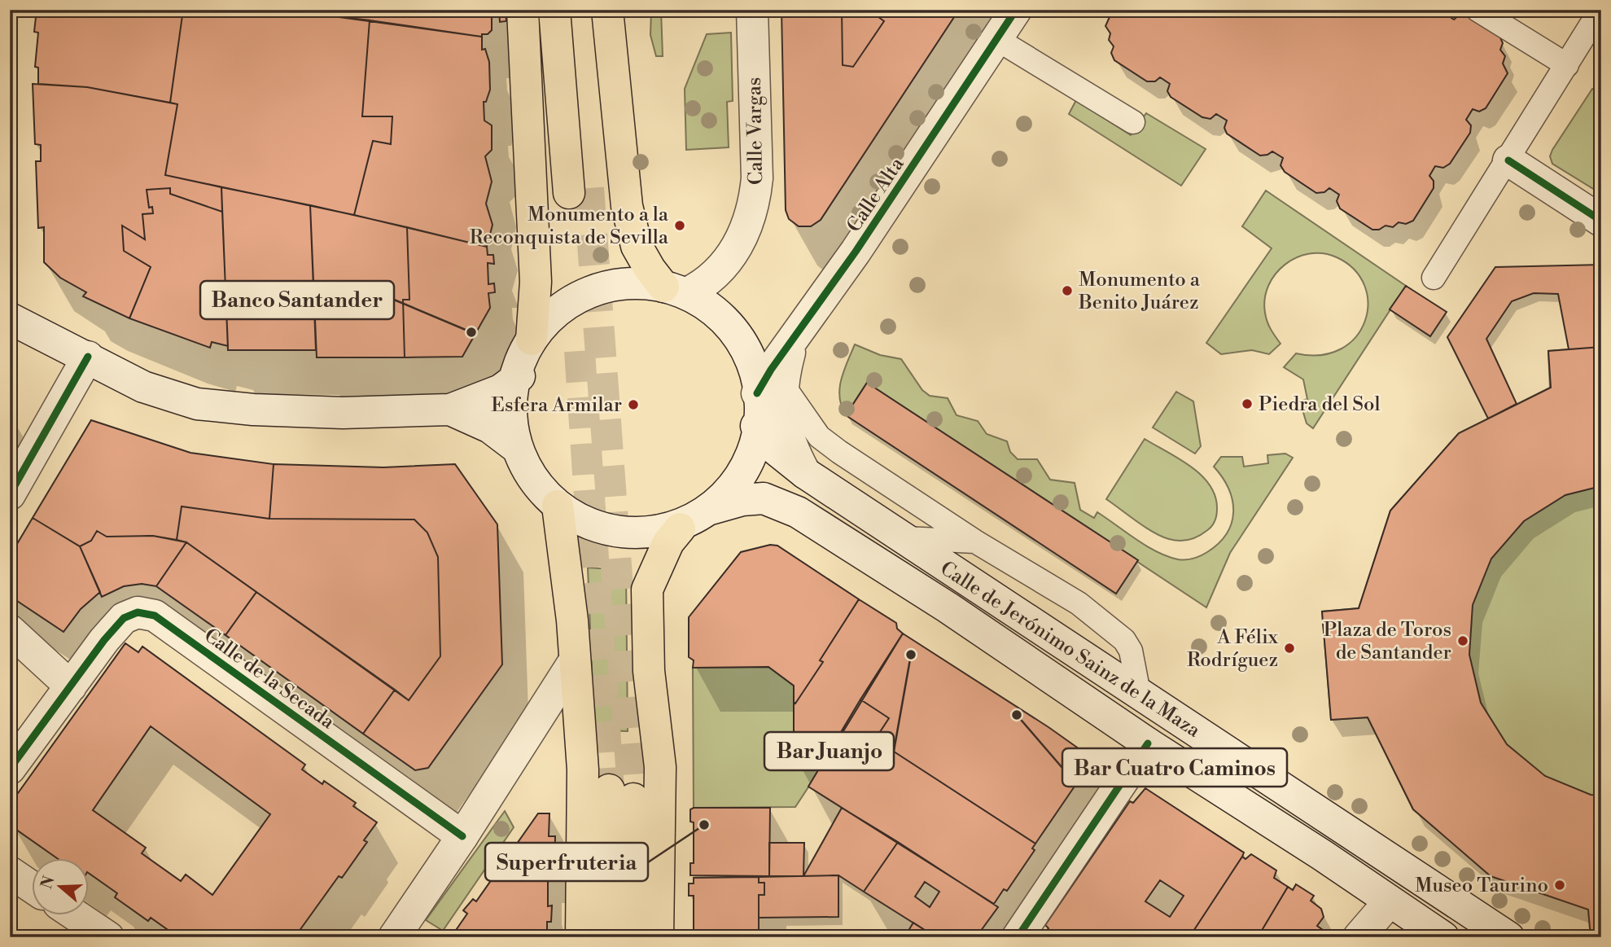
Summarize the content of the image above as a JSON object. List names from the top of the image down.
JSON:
{
  "streets": {
    "main road": [
      "Calle Vargas",
      "Calle Alta",
      "Calle de Jerónimo Sainz de la Maza",
      "Calle de la Secada"
    ]
  },
  "places": [
    "Monumento a la Reconquista de Sevilla",
    "Monumento a Benito Juárez",
    "Banco Santander",
    "Piedra del Sol",
    "Esfera Armilar",
    "Plaza de Toros de Santander",
    "A Félix Rodríguez",
    "Bar Juanjo",
    "Bar Cuatro Caminos",
    "Superfruteria",
    "Museo Taurino"
  ],
  "north": "left"
}
